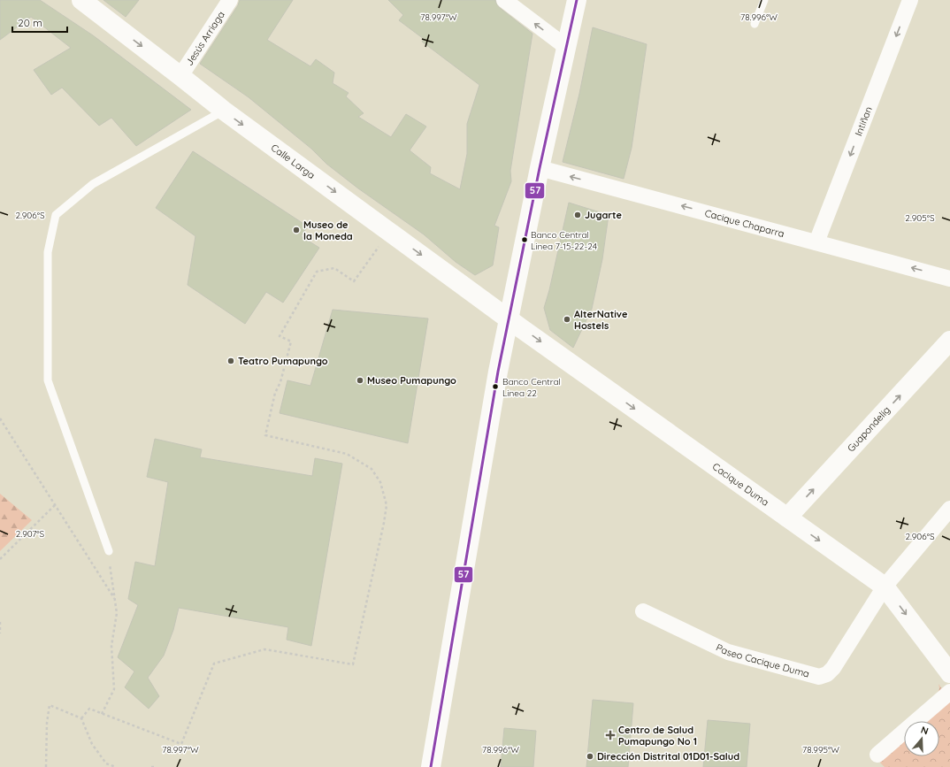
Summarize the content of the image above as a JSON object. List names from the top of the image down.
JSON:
{
  "streets": {
    "street": [
      "Jesús Arriaga",
      "Intiñan",
      "Calle Larga",
      "Cacique Chaparra",
      "Guapondelig",
      "Cacique Duma",
      "Paseo Cacique Duma"
    ]
  },
  "crossings": [
    ["Jesús Arriaga", "Calle Larga"],
    ["Intiñan", "Cacique Chaparra"],
    ["Calle Larga", "Cacique Duma"],
    ["Guapondelig", "Cacique Duma"],
    ["Cacique Duma", "Paseo Cacique Duma"]
  ],
  "one_way": [
    "Intiñan",
    "Calle Larga",
    "Cacique Chaparra",
    "Guapondelig",
    "Cacique Duma"
  ],
  "places": {
    "other": [
      "Jugarte",
      "Museo de la Moneda",
      "Banco Central Linea 7-15-22-24",
      "AlterNative Hostels",
      "Teatro Pumapungo",
      "Museo Pumapungo",
      "Banco Central Linea 22",
      "Dirección Distrital 01D01-Salud"
    ],
    "health": ["Centro de Salud Pumapungo No 1"]
  },
  "lines": ["transit line 57"],
  "scale_bar": "20 m",
  "north": "top",
  "coordinates": [
    "78.997°W",
    "78.996°W",
    "2.906°S",
    "2.905°S",
    "2.907°S",
    "78.995°W"
  ]
}
